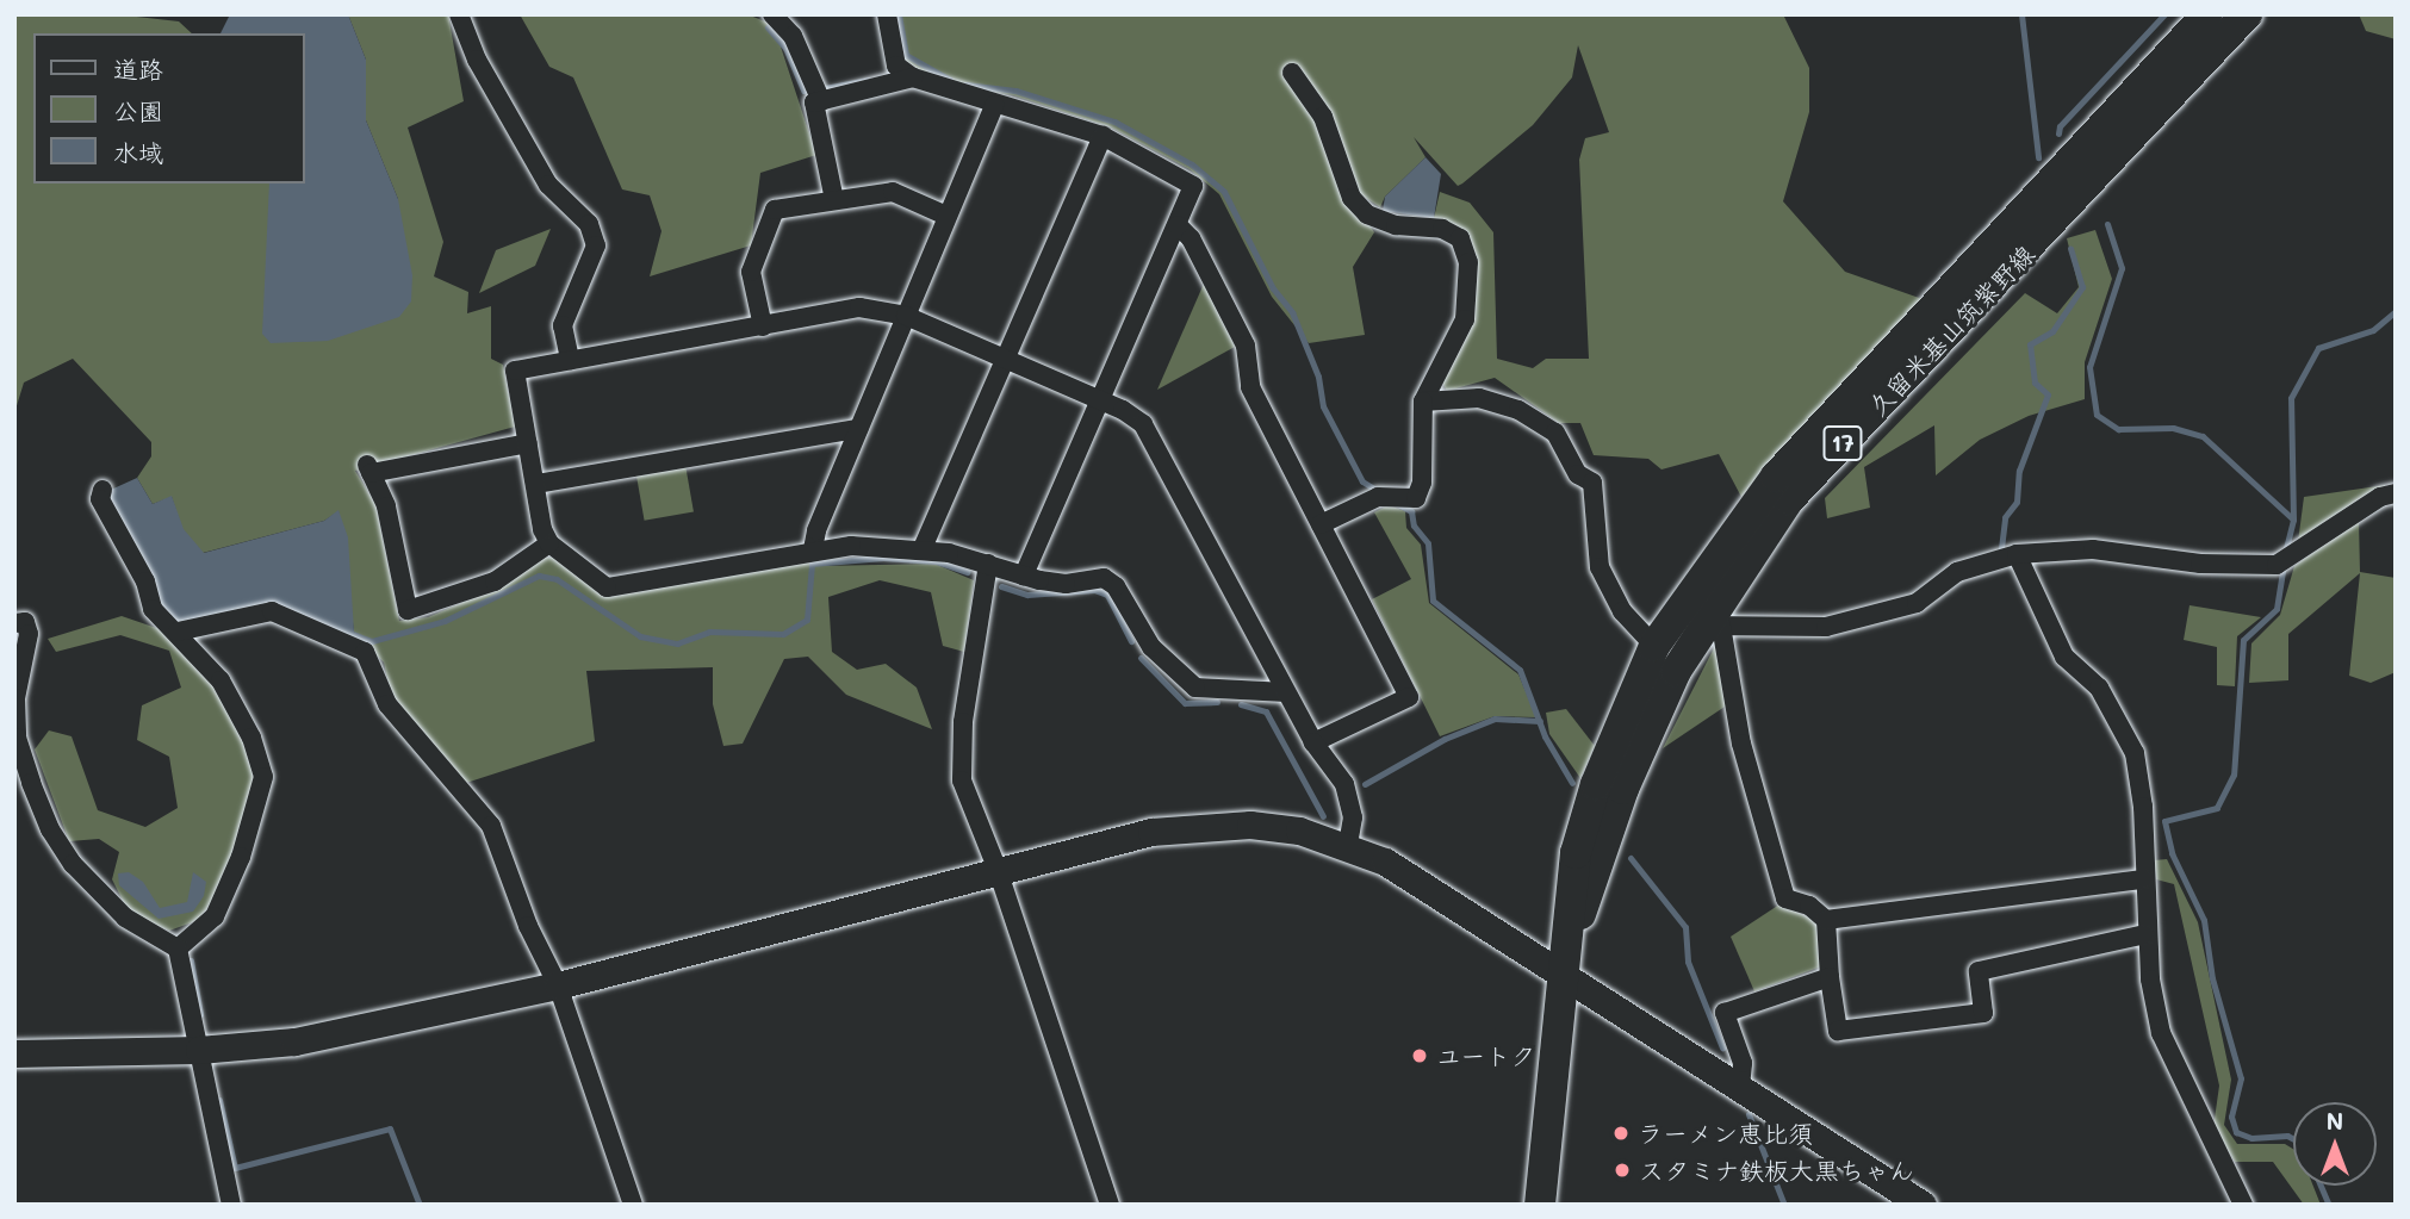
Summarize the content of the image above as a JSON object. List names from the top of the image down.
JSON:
{
  "streets": {
    "main road": ["久留米基山筑紫野線", "17"]
  },
  "places": ["ユートク", "ラーメン恵比須", "スタミナ鉄板大黒ちゃん"],
  "legend": ["道路", "公園", "水域"],
  "north": "top"
}
